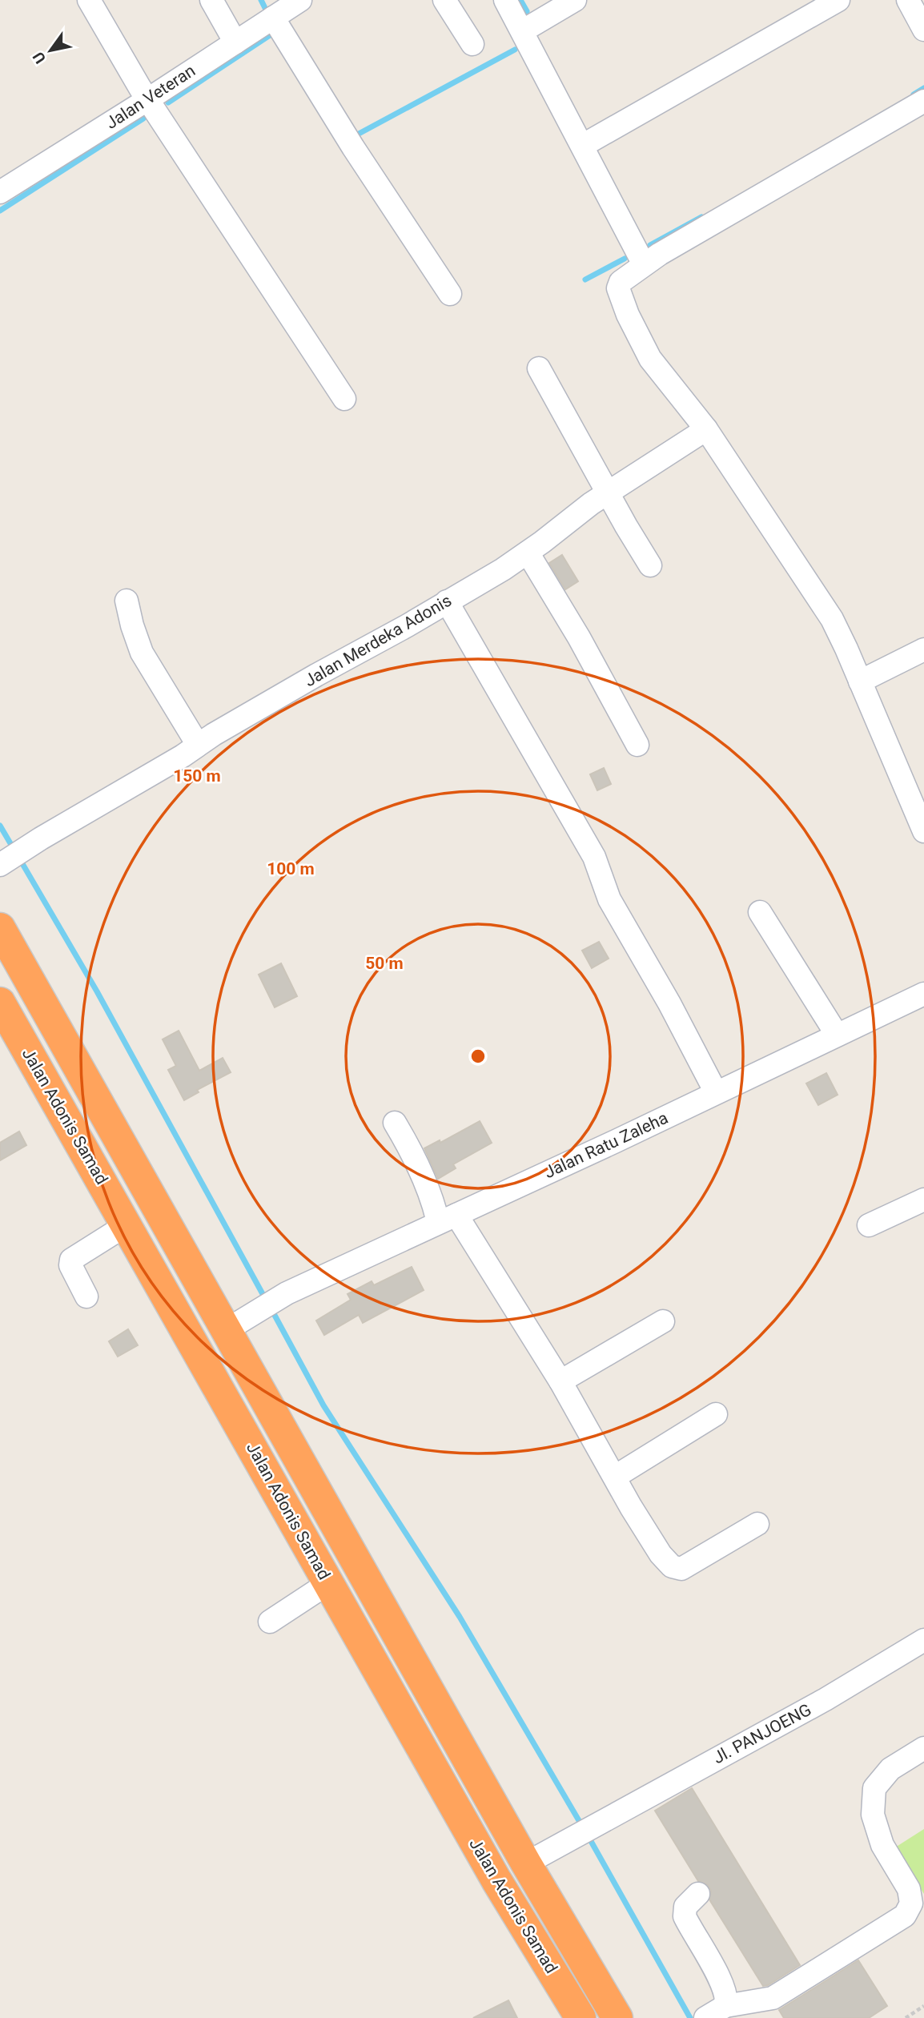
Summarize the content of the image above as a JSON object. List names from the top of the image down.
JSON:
{
  "streets": {
    "highway": ["Jalan Adonis Samad"],
    "street": [
      "Jalan Veteran",
      "Jalan Merdeka Adonis",
      "Jalan Ratu Zaleha",
      "Jl. PANJOENG"
    ]
  },
  "north": "bottom left",
  "rings": ["150 m", "100 m", "50 m"]
}
